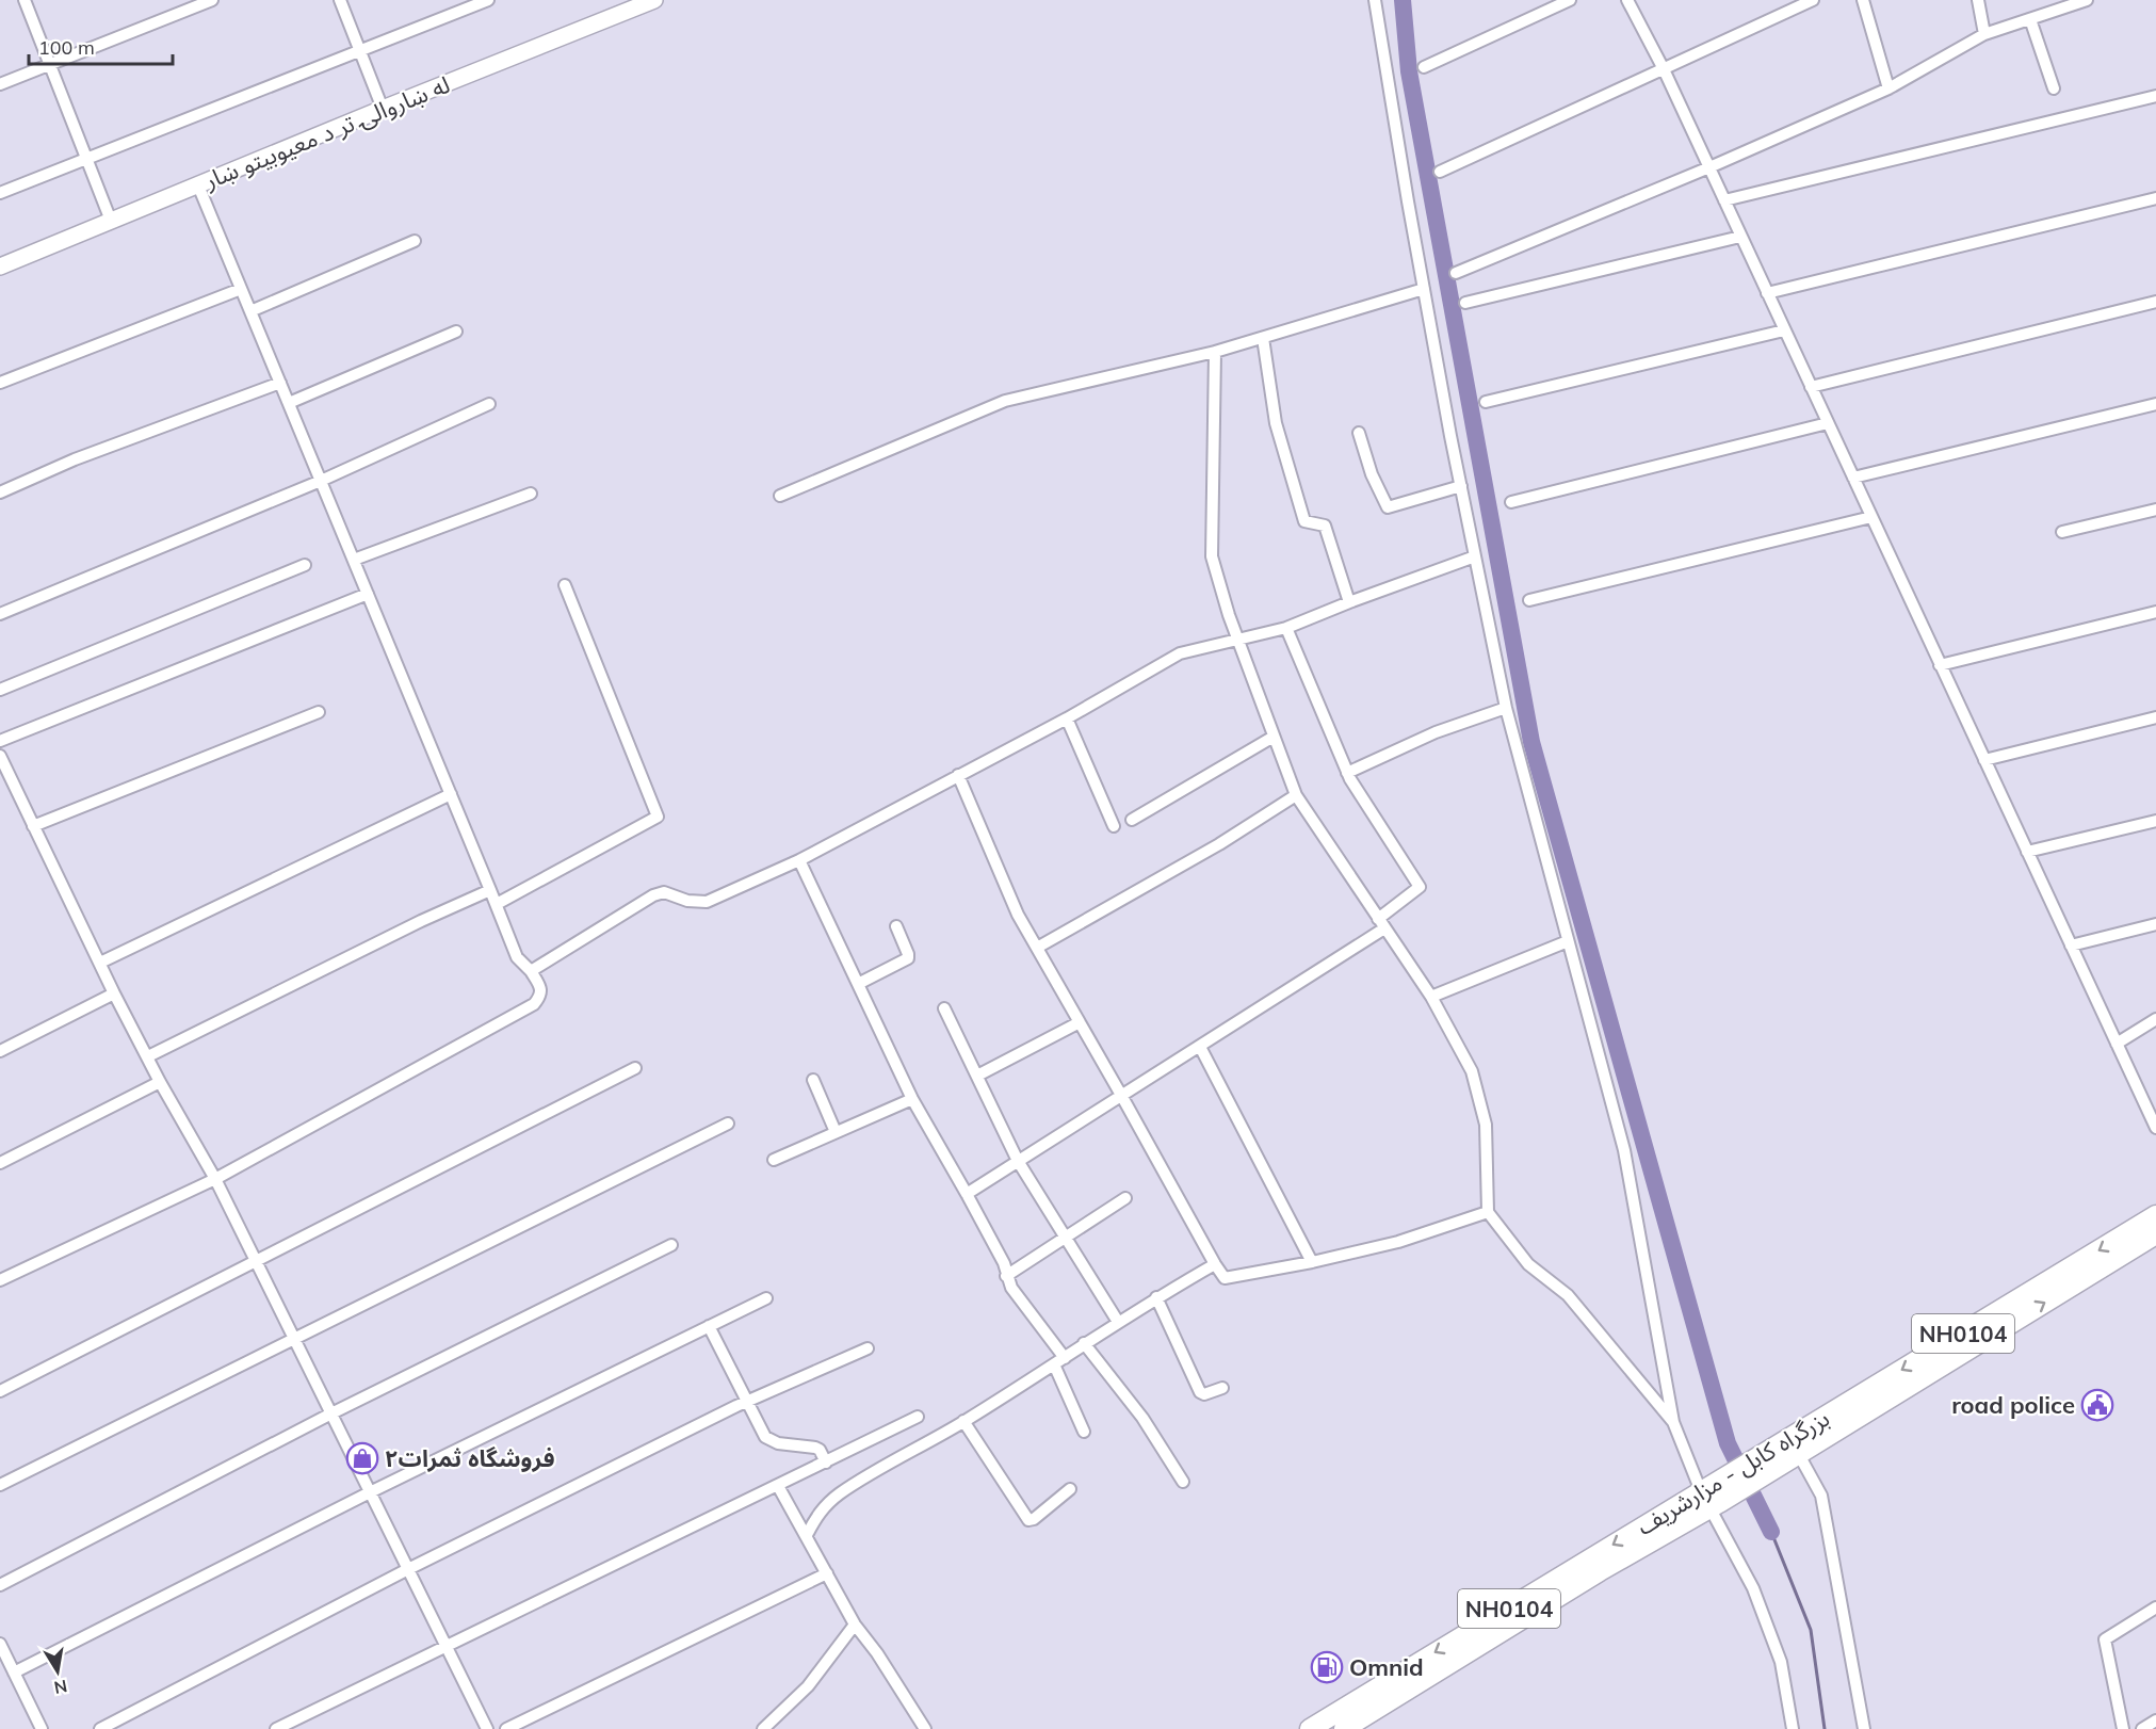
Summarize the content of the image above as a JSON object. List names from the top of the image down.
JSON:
{
  "streets": {
    "highway": ["NH0104", "بزرگراه کابل - مزارشریف"],
    "street": ["له ښاروالۍ تر د معیوبیتو ښار"]
  },
  "places": {
    "public building": ["road police"],
    "shop": ["فروشگاه ثمرات٢"],
    "fuel station": ["Omnid"]
  },
  "scale_bar": "100 m",
  "north": "bottom"
}
